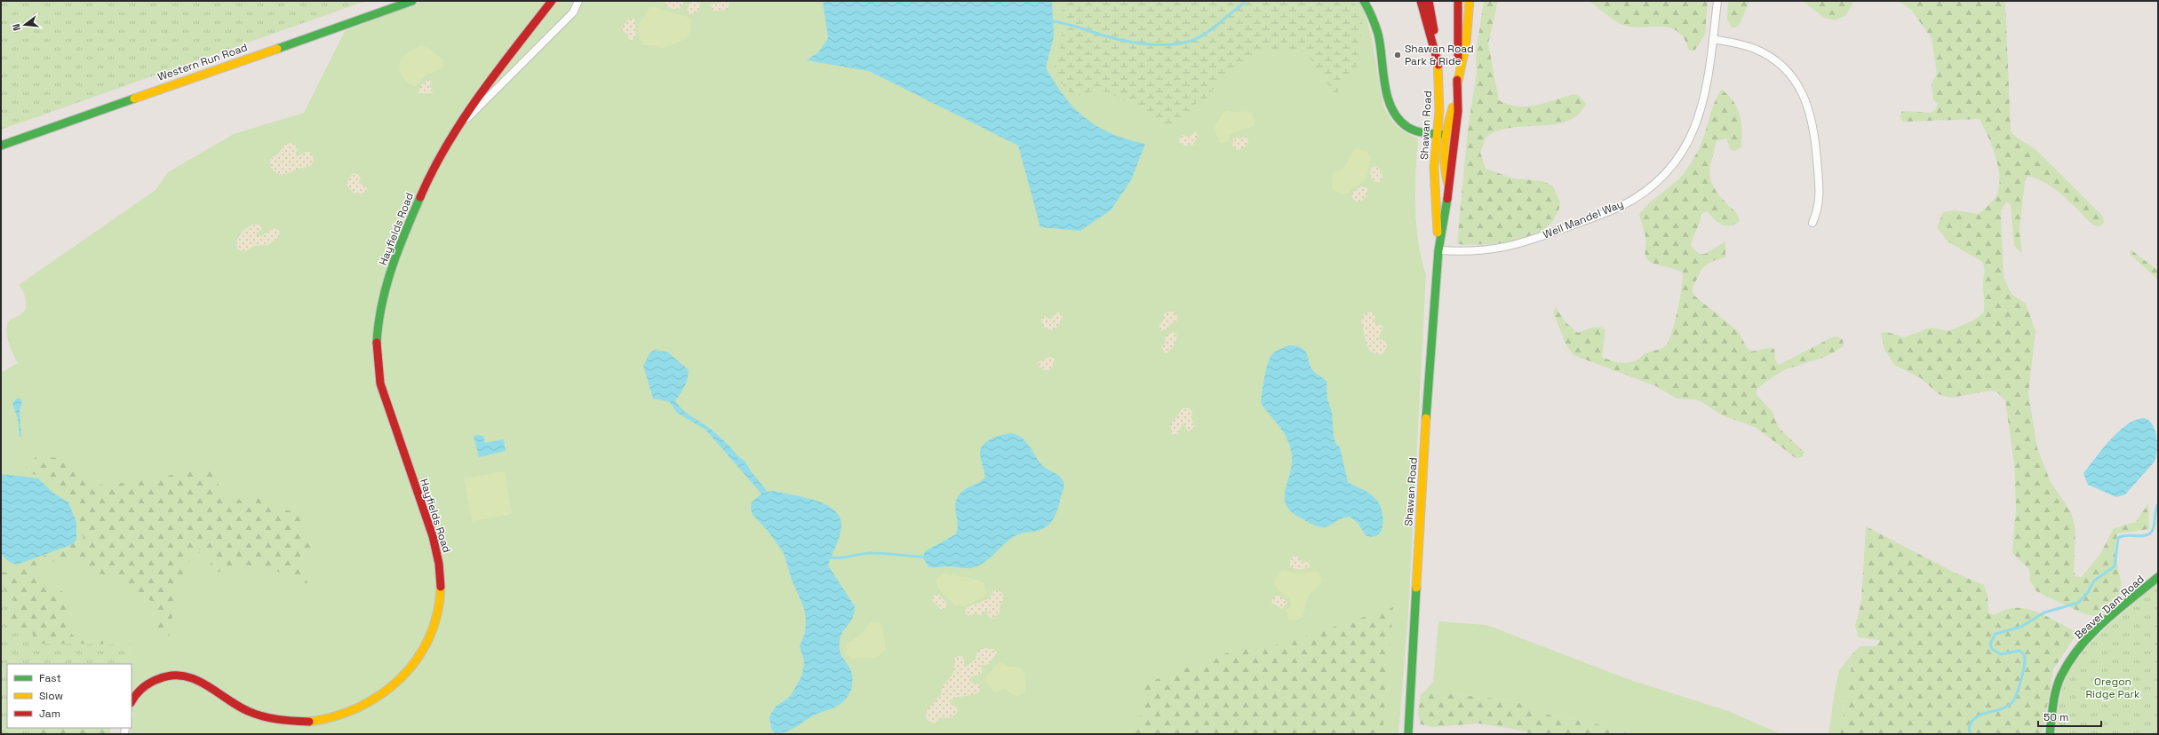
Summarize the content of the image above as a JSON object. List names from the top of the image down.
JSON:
{
  "streets": {
    "main road": [
      "Western Run Road",
      "Shawan Road",
      "Hayfields Road",
      "Beaver Dam Road"
    ],
    "street": ["Weil Mandel Way"]
  },
  "crossings": [
    ["Shawan Road", "Weil Mandel Way"]
  ],
  "parks": ["Oregon Ridge Park"],
  "places": ["Shawan Road Park & Ride"],
  "legend": ["Fast", "Slow", "Jam"],
  "scale_bar": "50 m",
  "north": "left"
}
